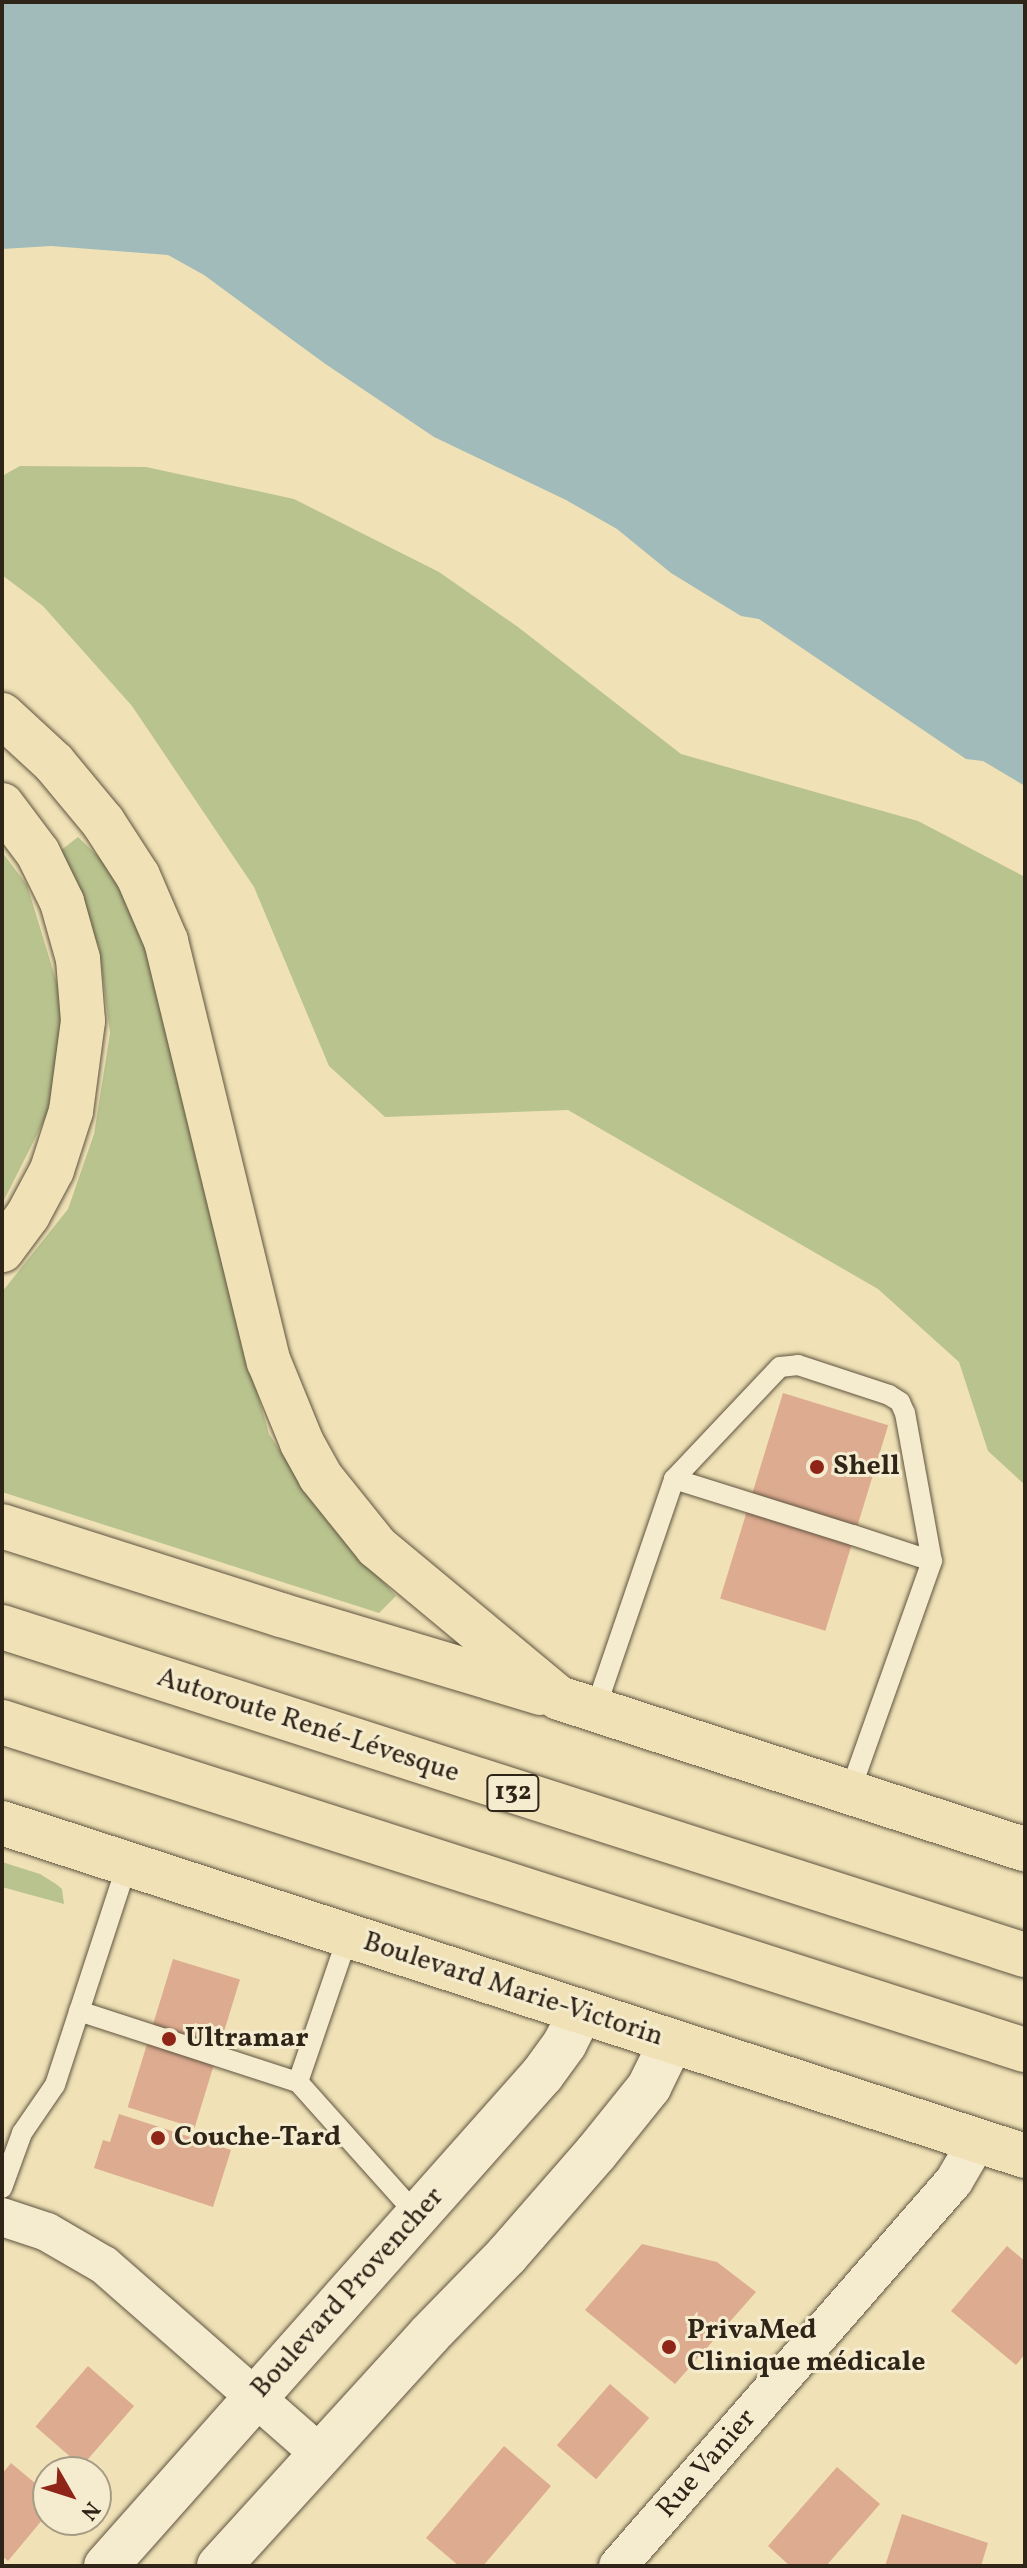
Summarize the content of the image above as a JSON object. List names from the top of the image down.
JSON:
{
  "streets": {
    "main road": ["Autoroute René-Lévesque", "132", "Boulevard Marie-Victorin"],
    "street": ["Boulevard Provencher", "Rue Vanier"]
  },
  "crossings": [
    ["Boulevard Marie-Victorin", "Boulevard Provencher"],
    ["Boulevard Marie-Victorin", "Rue Vanier"]
  ],
  "places": [
    "Shell",
    "Ultramar",
    "Couche-Tard",
    "PrivaMed Clinique médicale"
  ],
  "north": "bottom right"
}
